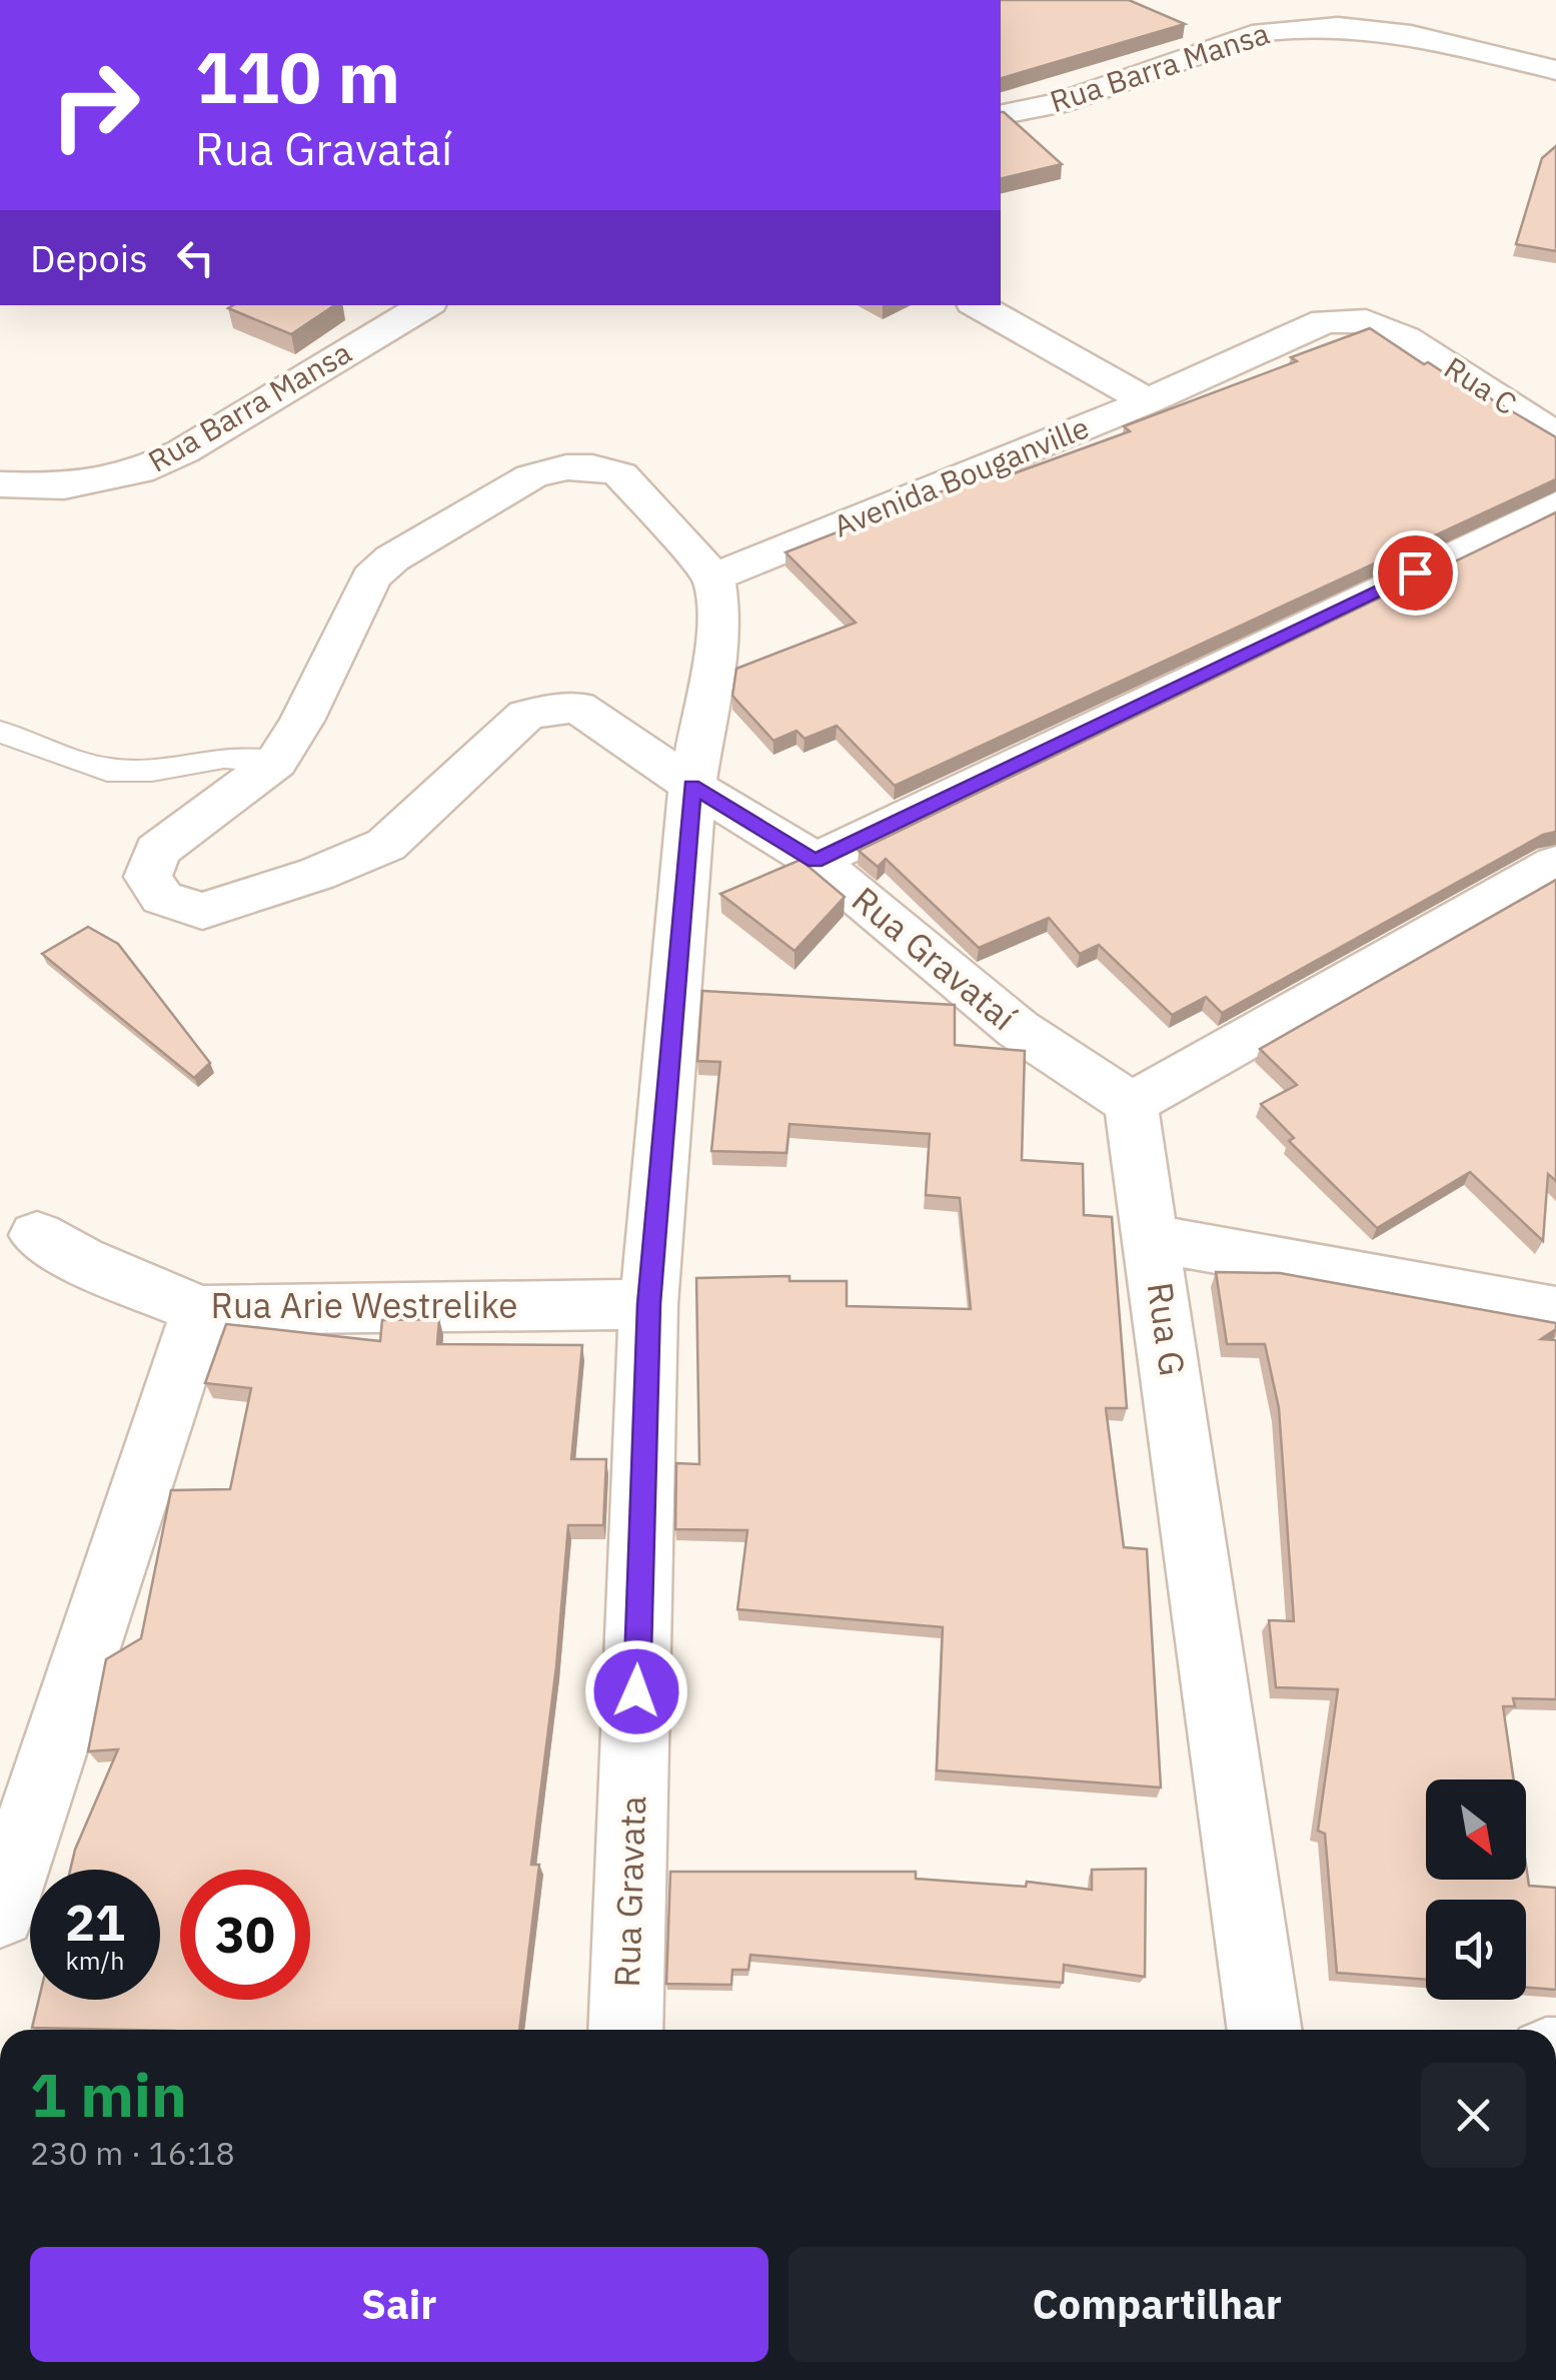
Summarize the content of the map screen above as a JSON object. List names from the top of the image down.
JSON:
{
  "streets": {
    "street": [
      "Rua Barra Mansa",
      "Rua C",
      "Avenida Bouganville",
      "Rua Gravataí",
      "Rua Arie Westrelike",
      "Rua G",
      "Rua Gravata"
    ]
  },
  "crossings": [
    ["Rua C", "Avenida Bouganville"],
    ["Avenida Bouganville", "Rua Gravataí"],
    ["Rua Gravataí", "Rua G"],
    ["Rua Gravataí", "Rua Gravata"],
    ["Rua Arie Westrelike", "Rua Gravata"]
  ],
  "north": "bottom right",
  "page": {
    "turn": ["110 m", "Rua Gravataí"],
    "then": "Depois",
    "speed": "21 km/h",
    "limit": "30",
    "heading": ["1 min", "230 m · 16:18"],
    "buttons": ["Sair", "Compartilhar"]
  }
}
